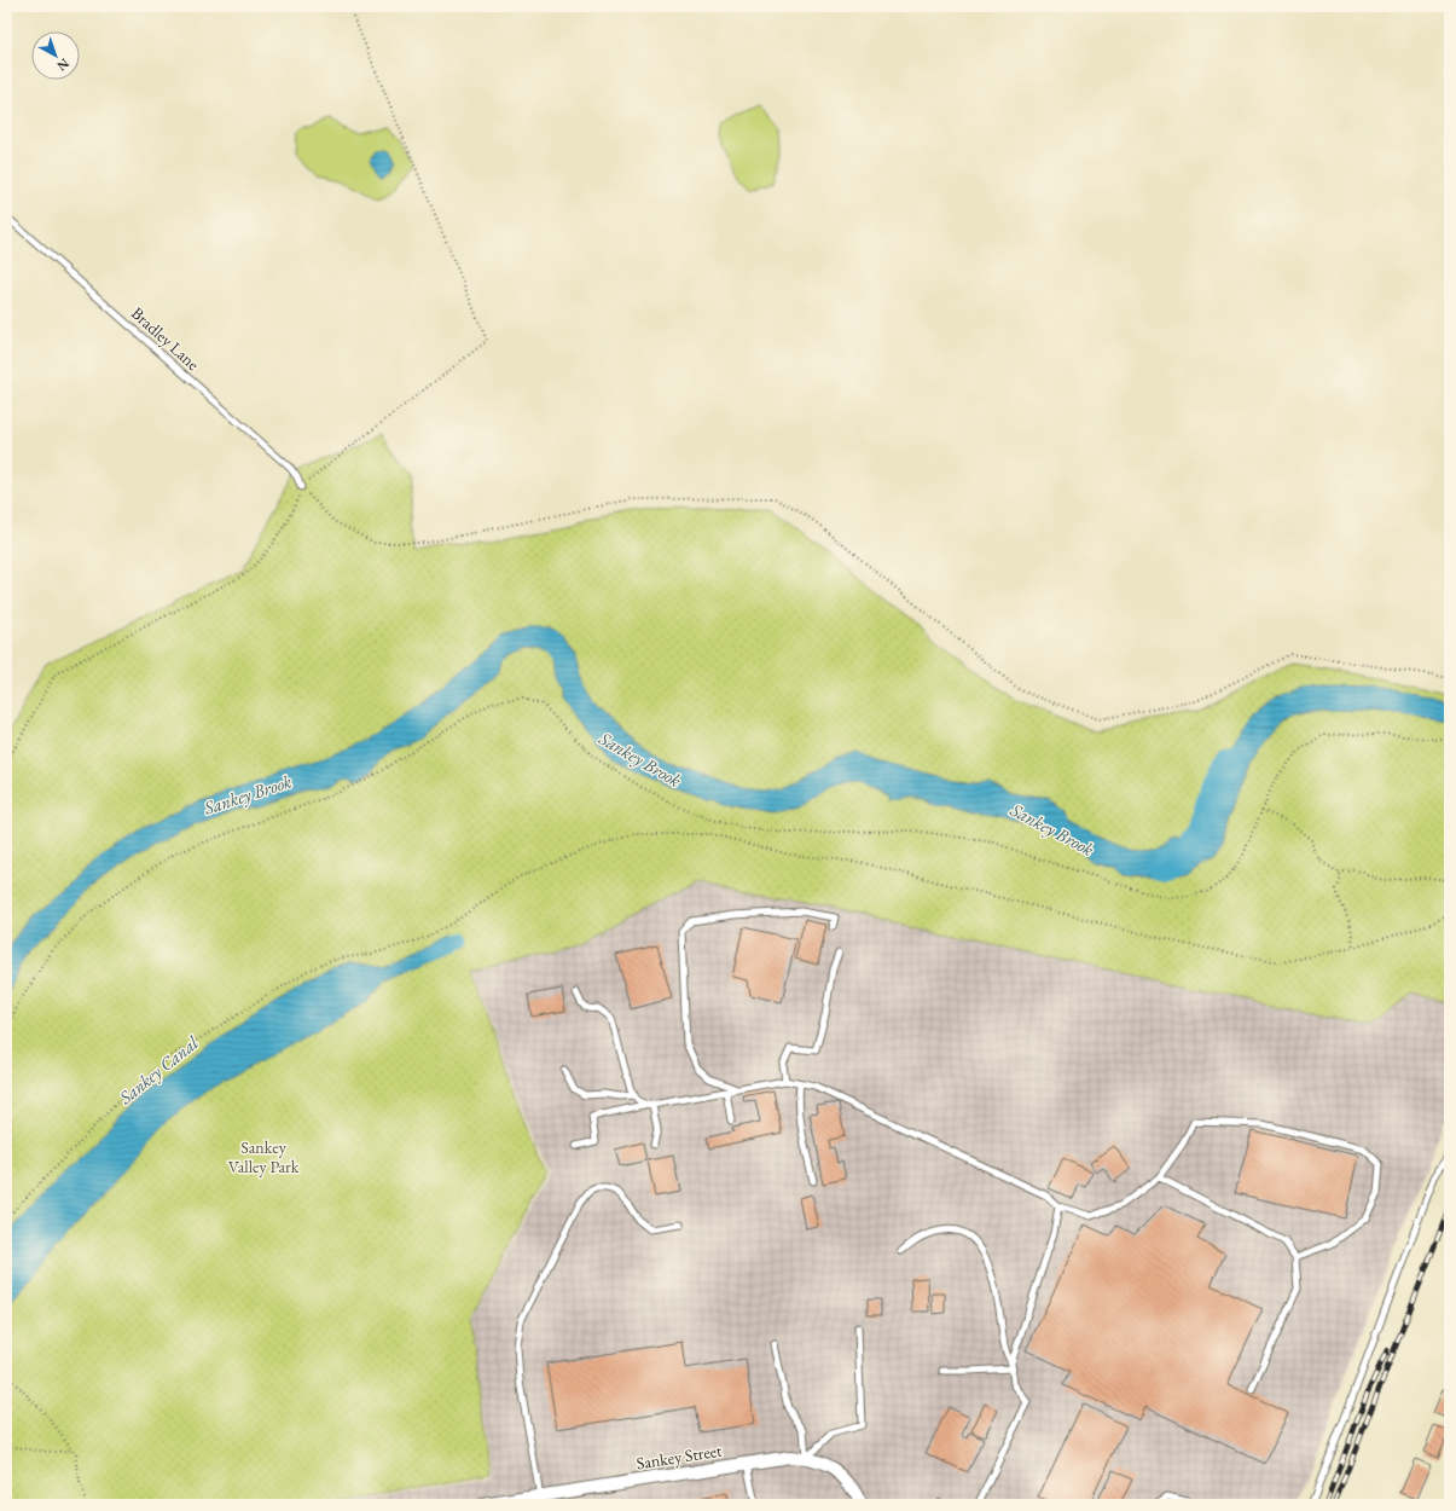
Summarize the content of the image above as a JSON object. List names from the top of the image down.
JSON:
{
  "streets": {
    "street": ["Sankey Street"],
    "lane": ["Bradley Lane"]
  },
  "water": ["Sankey Brook", "Sankey Canal"],
  "parks": ["Sankey Valley Park"],
  "north": "bottom right"
}
